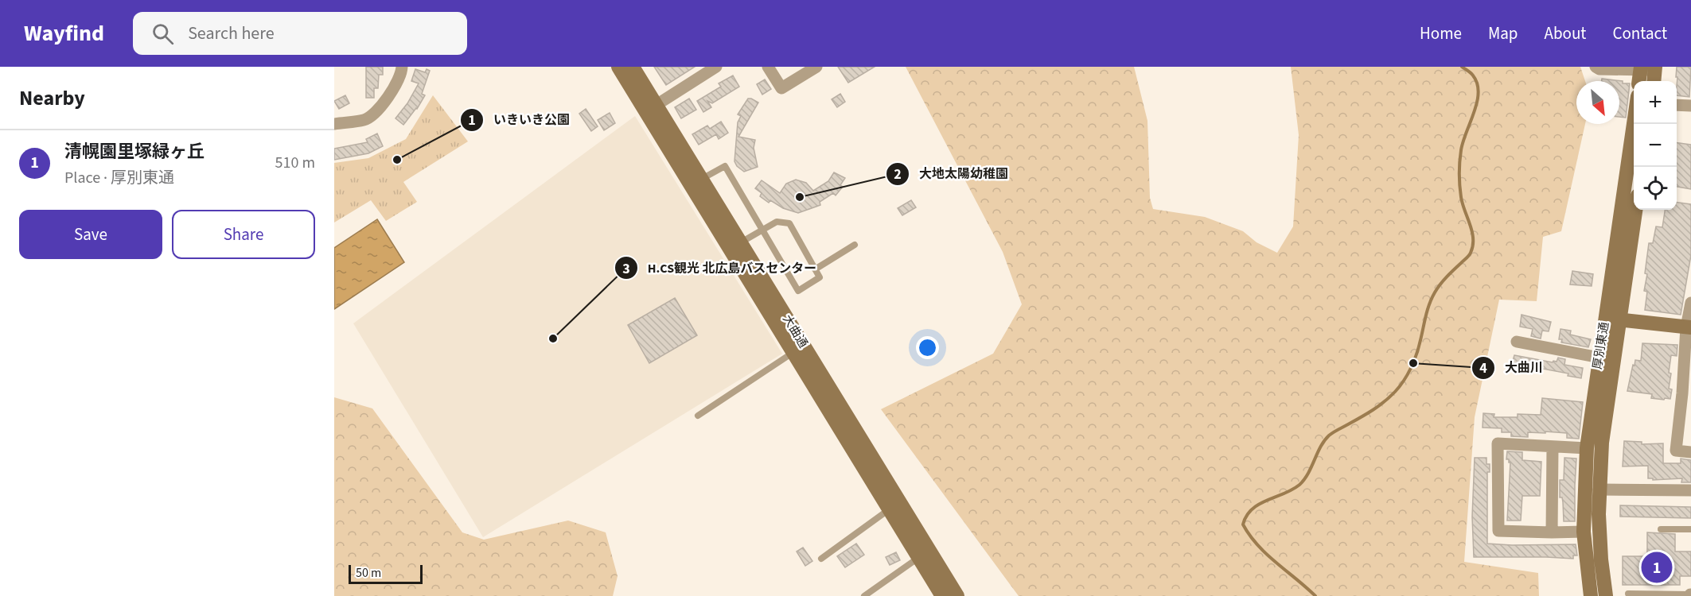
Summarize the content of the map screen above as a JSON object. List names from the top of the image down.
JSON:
{
  "streets": {
    "street": ["大曲通", "厚別東通"]
  },
  "places": [
    "いきいき公園",
    "大地太陽幼稚園",
    "H.CS観光 北広島バスセンター",
    "大曲川"
  ],
  "scale_bar": "50 m",
  "north": "bottom right",
  "page": {
    "header": "Wayfind",
    "search": "Search here",
    "nav": [
      "Home",
      "Map",
      "About",
      "Contact"
    ],
    "heading": "Nearby",
    "map_buttons": ["+", "−"],
    "list": [
      {
        "mark": "1",
        "name": "清幌園里塚緑ヶ丘",
        "note": "Place · 厚別東通",
        "value": "510 m"
      }
    ],
    "buttons": ["Save", "Share"],
    "pins": "1",
    "scale": "50 m"
  }
}
